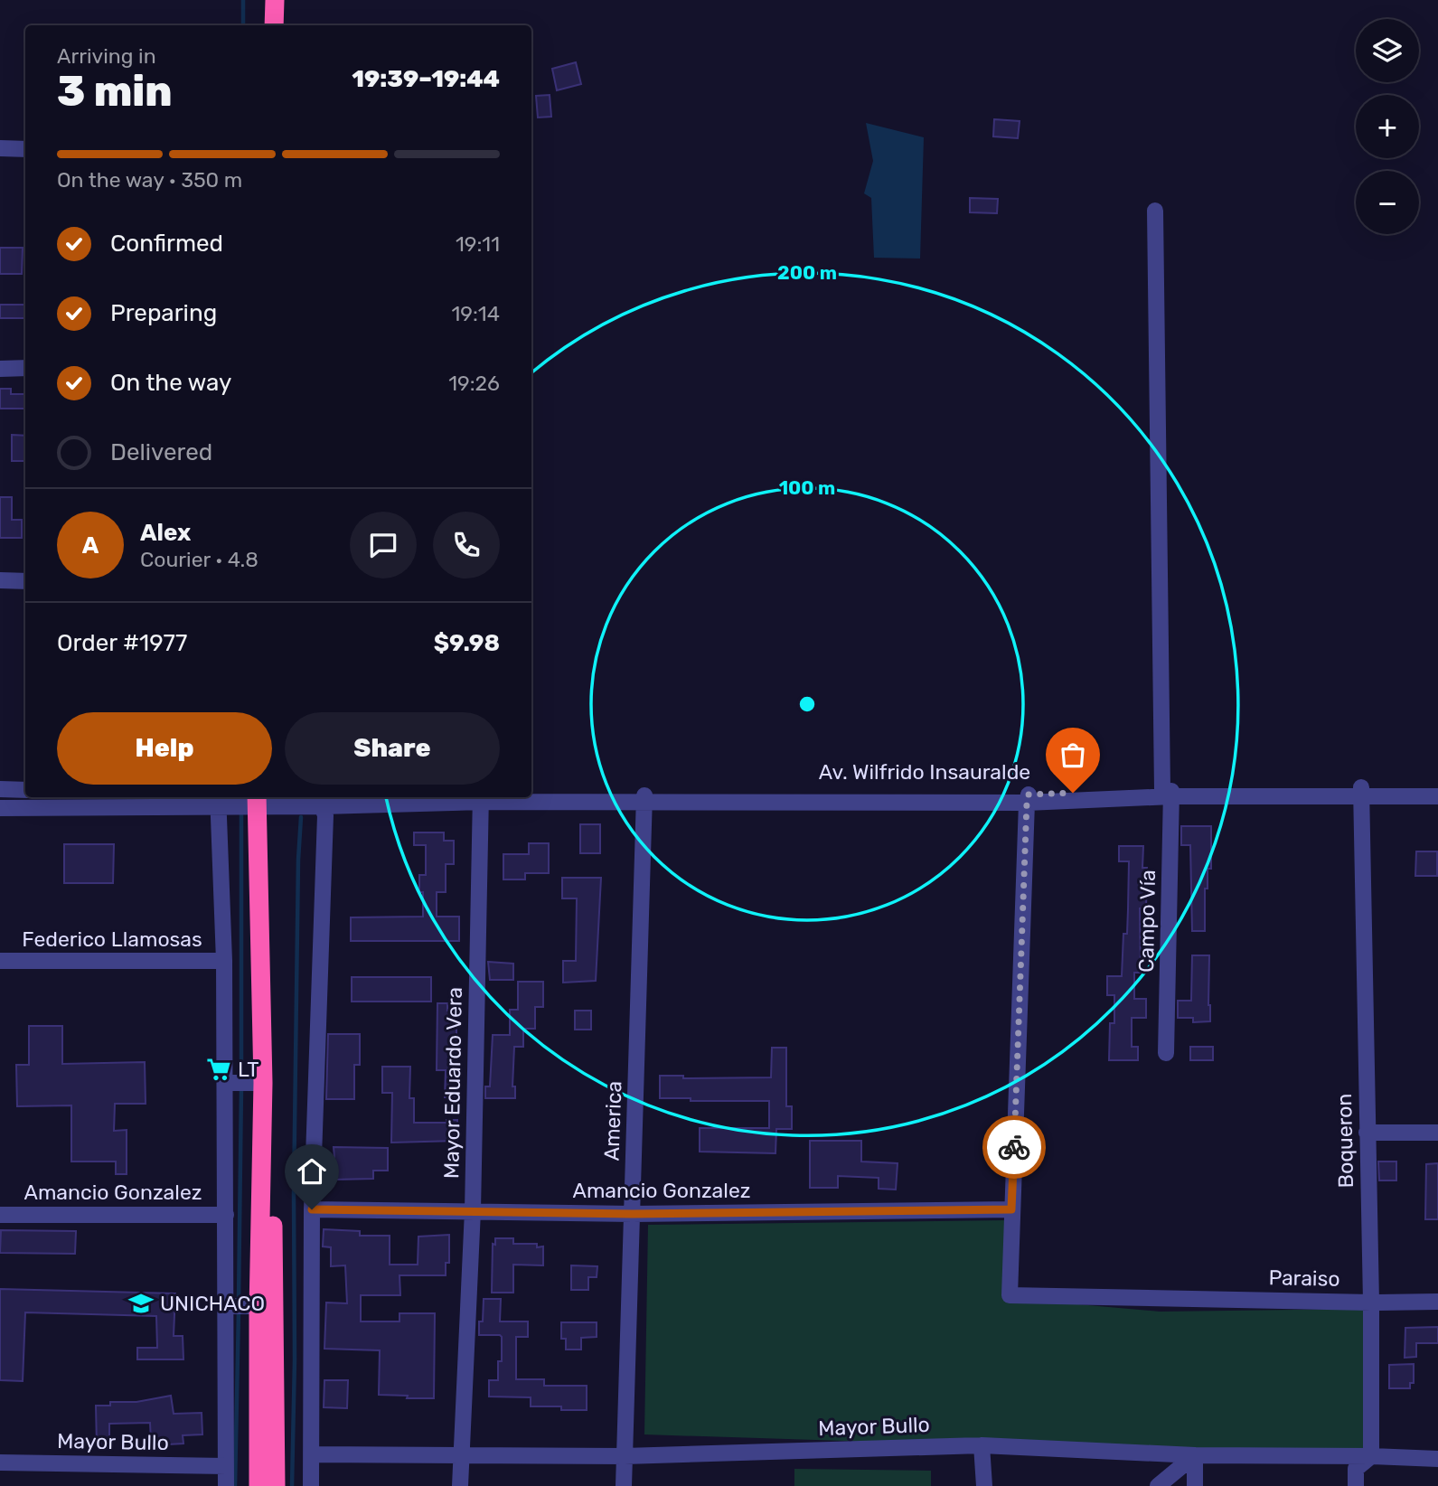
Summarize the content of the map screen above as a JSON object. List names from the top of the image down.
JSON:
{
  "streets": {
    "street": [
      "Av. Wilfrido Insauralde",
      "Campo Vía",
      "Federico Llamosas",
      "Mayor Eduardo Vera",
      "America",
      "Boqueron",
      "Amancio Gonzalez",
      "Paraiso",
      "Mayor Bullo"
    ]
  },
  "crossings": [
    ["Av. Wilfrido Insauralde", "Campo Vía"],
    ["Av. Wilfrido Insauralde", "America"],
    ["Av. Wilfrido Insauralde", "Boqueron"],
    ["Mayor Eduardo Vera", "Amancio Gonzalez"],
    ["Mayor Eduardo Vera", "Mayor Bullo"],
    ["America", "Amancio Gonzalez"],
    ["America", "Mayor Bullo"],
    ["Boqueron", "Paraiso"],
    ["Boqueron", "Mayor Bullo"],
    ["Amancio Gonzalez", "Paraiso"]
  ],
  "places": {
    "supermarket": ["LT"],
    "school or university": ["UNICHACO"]
  },
  "page": {
    "map_buttons": ["+", "−"],
    "heading": ["3 min", "Arriving in", "19:39–19:44"],
    "panel": [
      "Alex",
      "Courier · 4.8",
      "Order #1977",
      "$9.98"
    ],
    "bar": "On the way · 350 m",
    "list": [
      ["Confirmed", "19:11"],
      ["Preparing", "19:14"],
      ["On the way", "19:26"],
      "Delivered"
    ],
    "round": "A",
    "buttons": ["Help", "Share"]
  },
  "rings": ["200 m", "100 m"]
}
